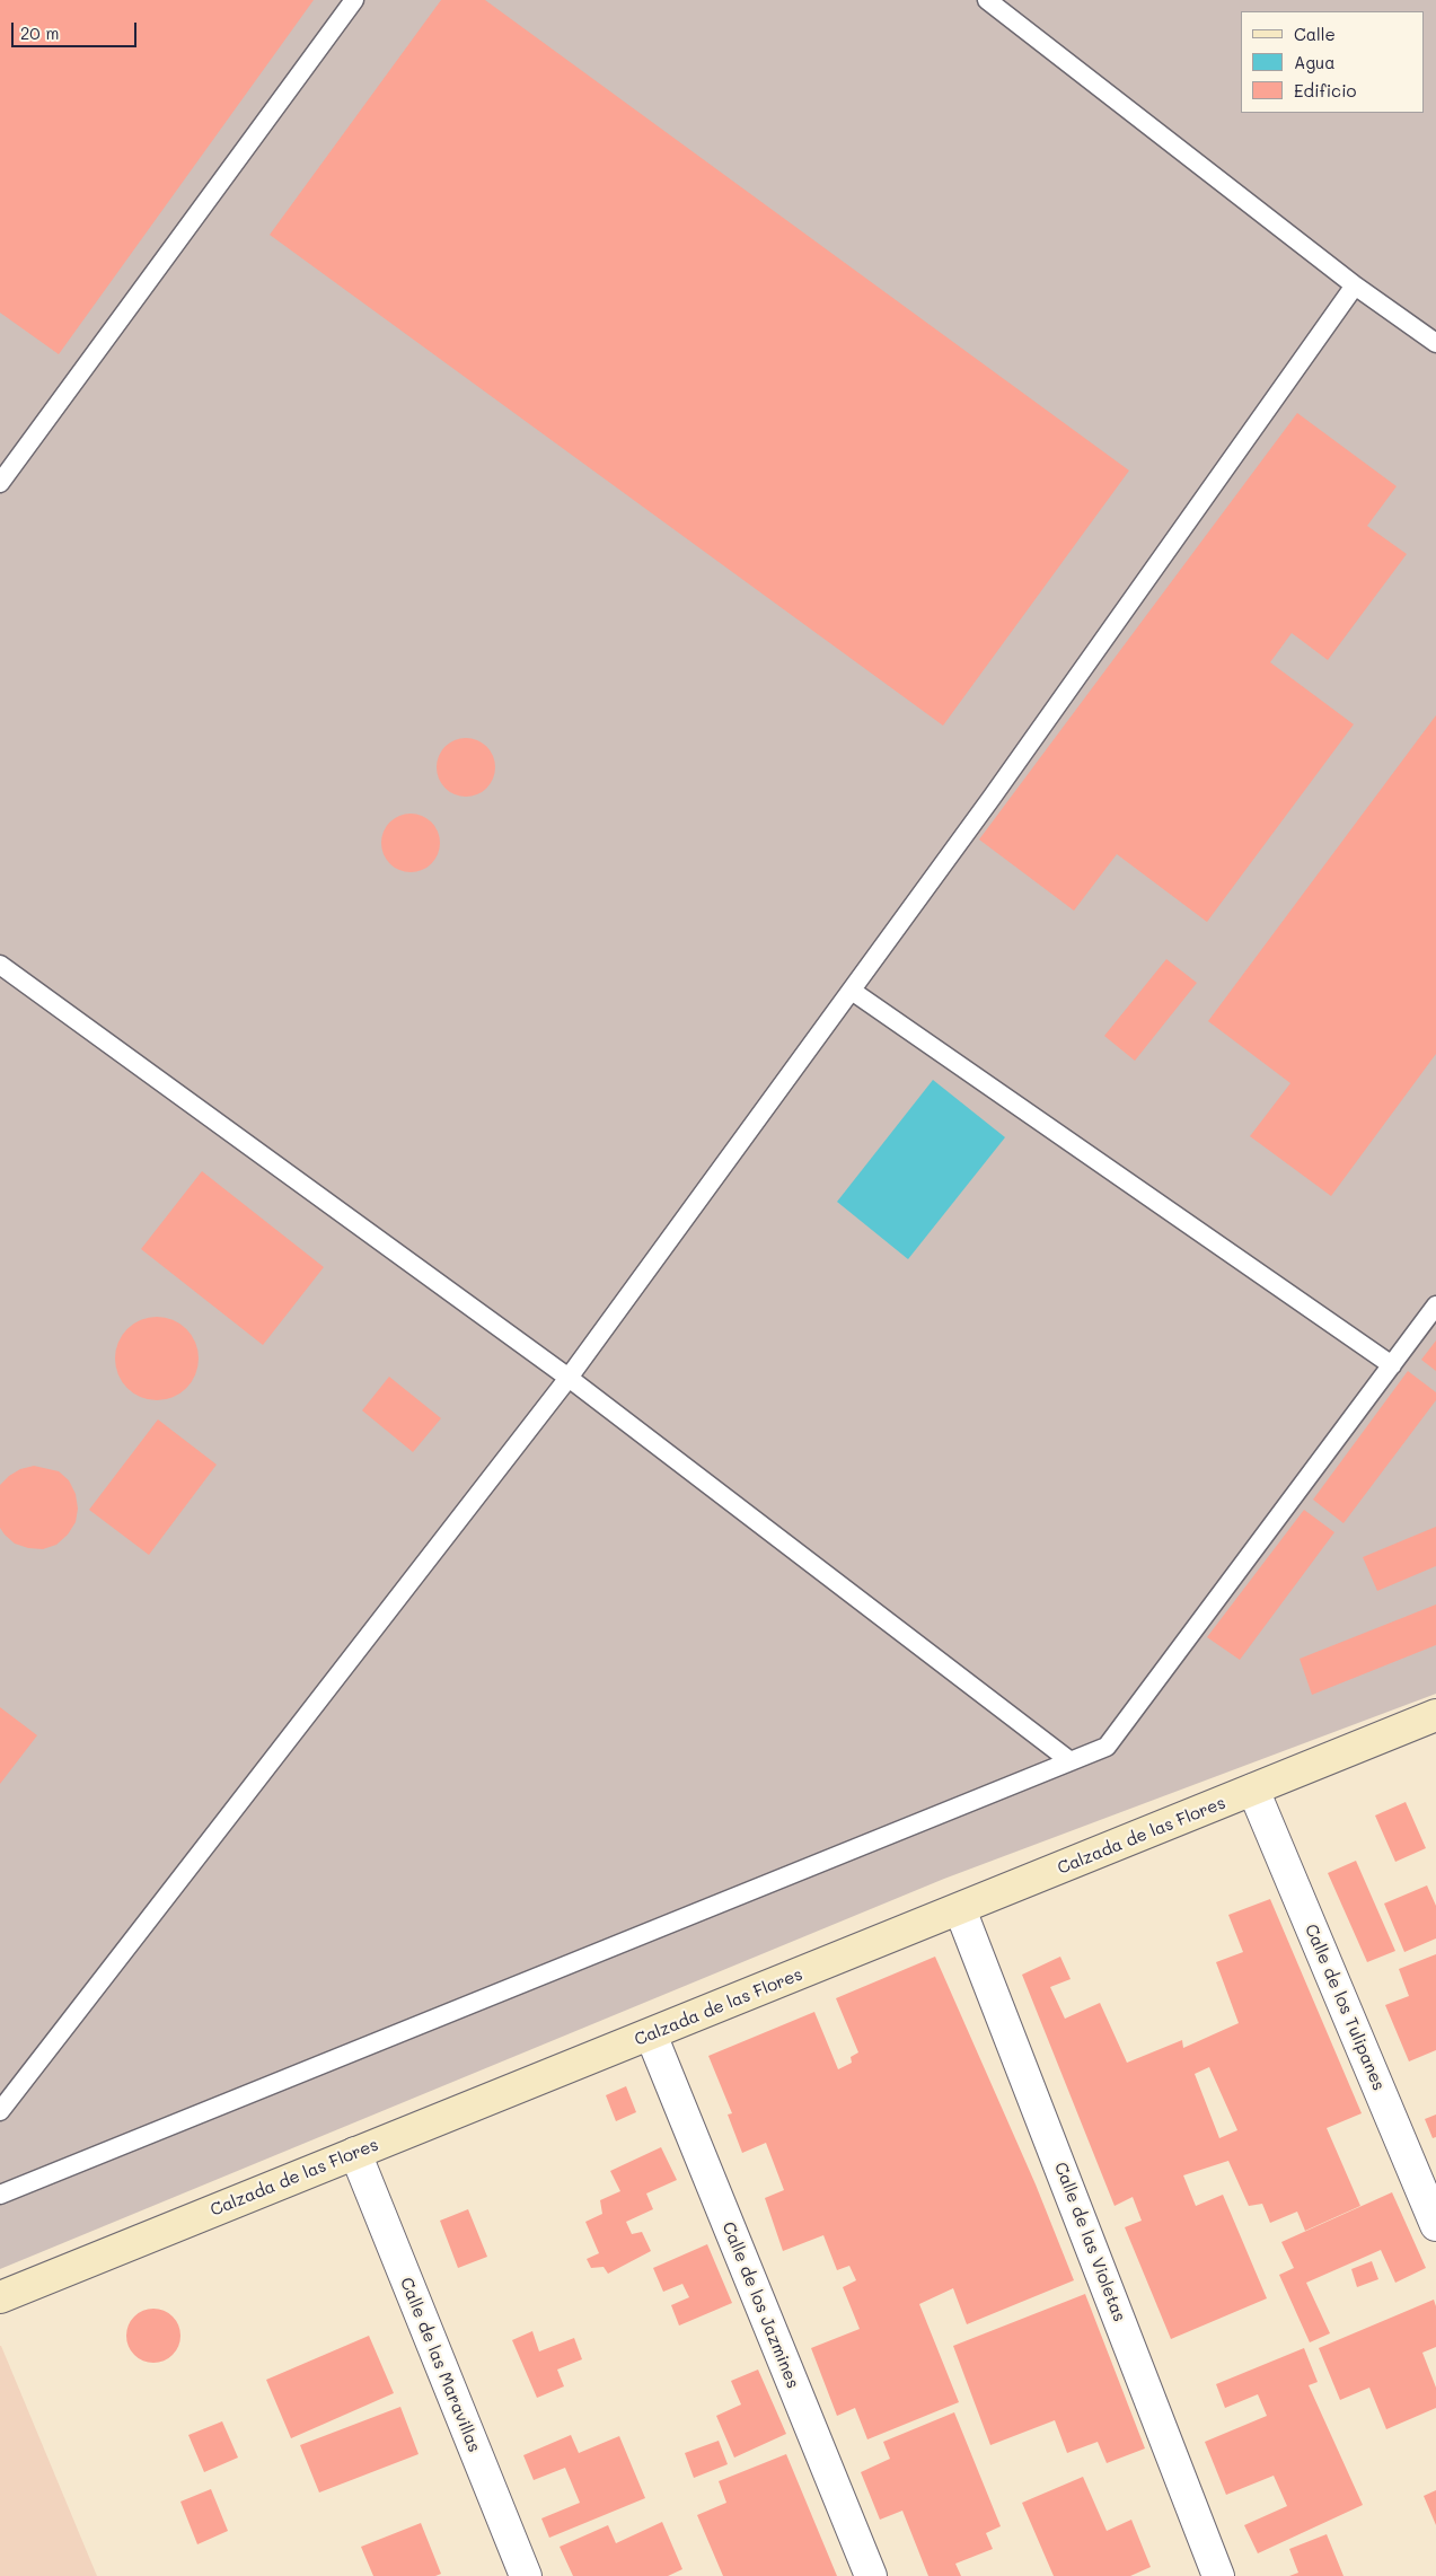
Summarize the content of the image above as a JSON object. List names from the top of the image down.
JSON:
{
  "streets": {
    "main road": ["Calzada de las Flores"],
    "street": [
      "Calle de los Tulipanes",
      "Calle de las Violetas",
      "Calle de los Jazmines",
      "Calle de las Maravillas"
    ]
  },
  "crossings": [
    ["Calzada de las Flores", "Calle de los Tulipanes"],
    ["Calzada de las Flores", "Calle de las Violetas"],
    ["Calzada de las Flores", "Calle de los Jazmines"],
    ["Calzada de las Flores", "Calle de las Maravillas"]
  ],
  "legend": ["Calle", "Agua", "Edificio"],
  "scale_bar": "20 m"
}
